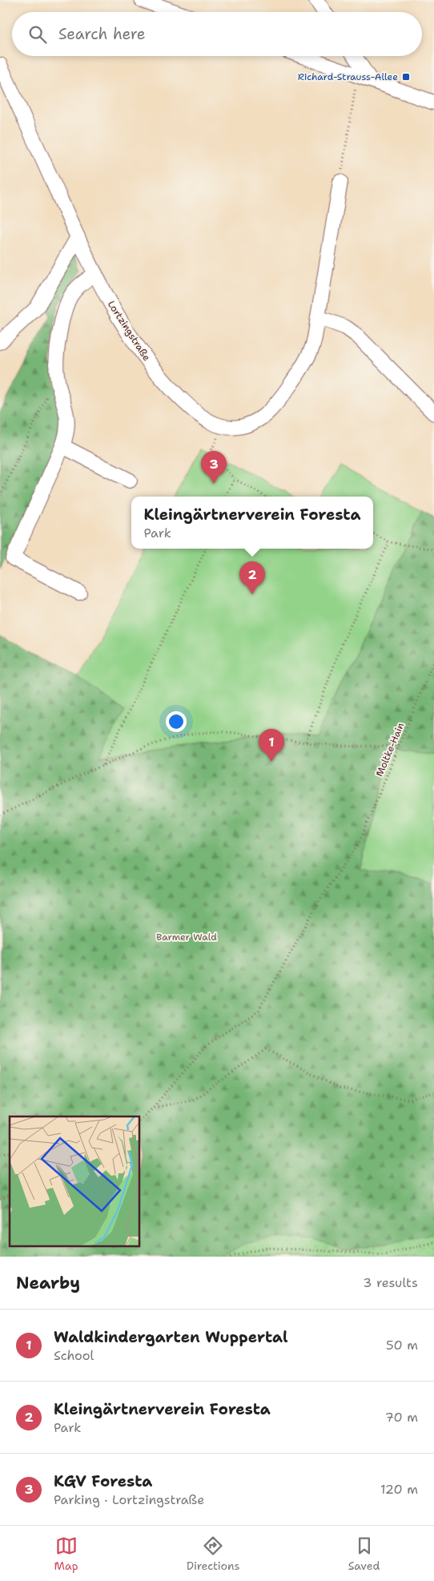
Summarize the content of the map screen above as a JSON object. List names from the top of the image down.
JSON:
{
  "streets": {
    "street": ["Lortzingstraße"],
    "path": ["Moltke-Hain"]
  },
  "parks": ["Barmer Wald"],
  "places": {
    "transit": ["Richard-Strauss-Allee"]
  },
  "page": {
    "search": "Search here",
    "pins": ["3", "2", "1"],
    "popup": ["Kleingärtnerverein Foresta", "Park"],
    "heading": ["Nearby", "3 results"],
    "list": [
      {
        "mark": "1",
        "name": "Waldkindergarten Wuppertal",
        "note": "School",
        "value": "50 m"
      },
      {
        "mark": "2",
        "name": "Kleingärtnerverein Foresta",
        "note": "Park",
        "value": "70 m"
      },
      {
        "mark": "3",
        "name": "KGV Foresta",
        "note": "Parking · Lortzingstraße",
        "value": "120 m"
      }
    ],
    "nav": ["Map", "Directions", "Saved"]
  }
}
